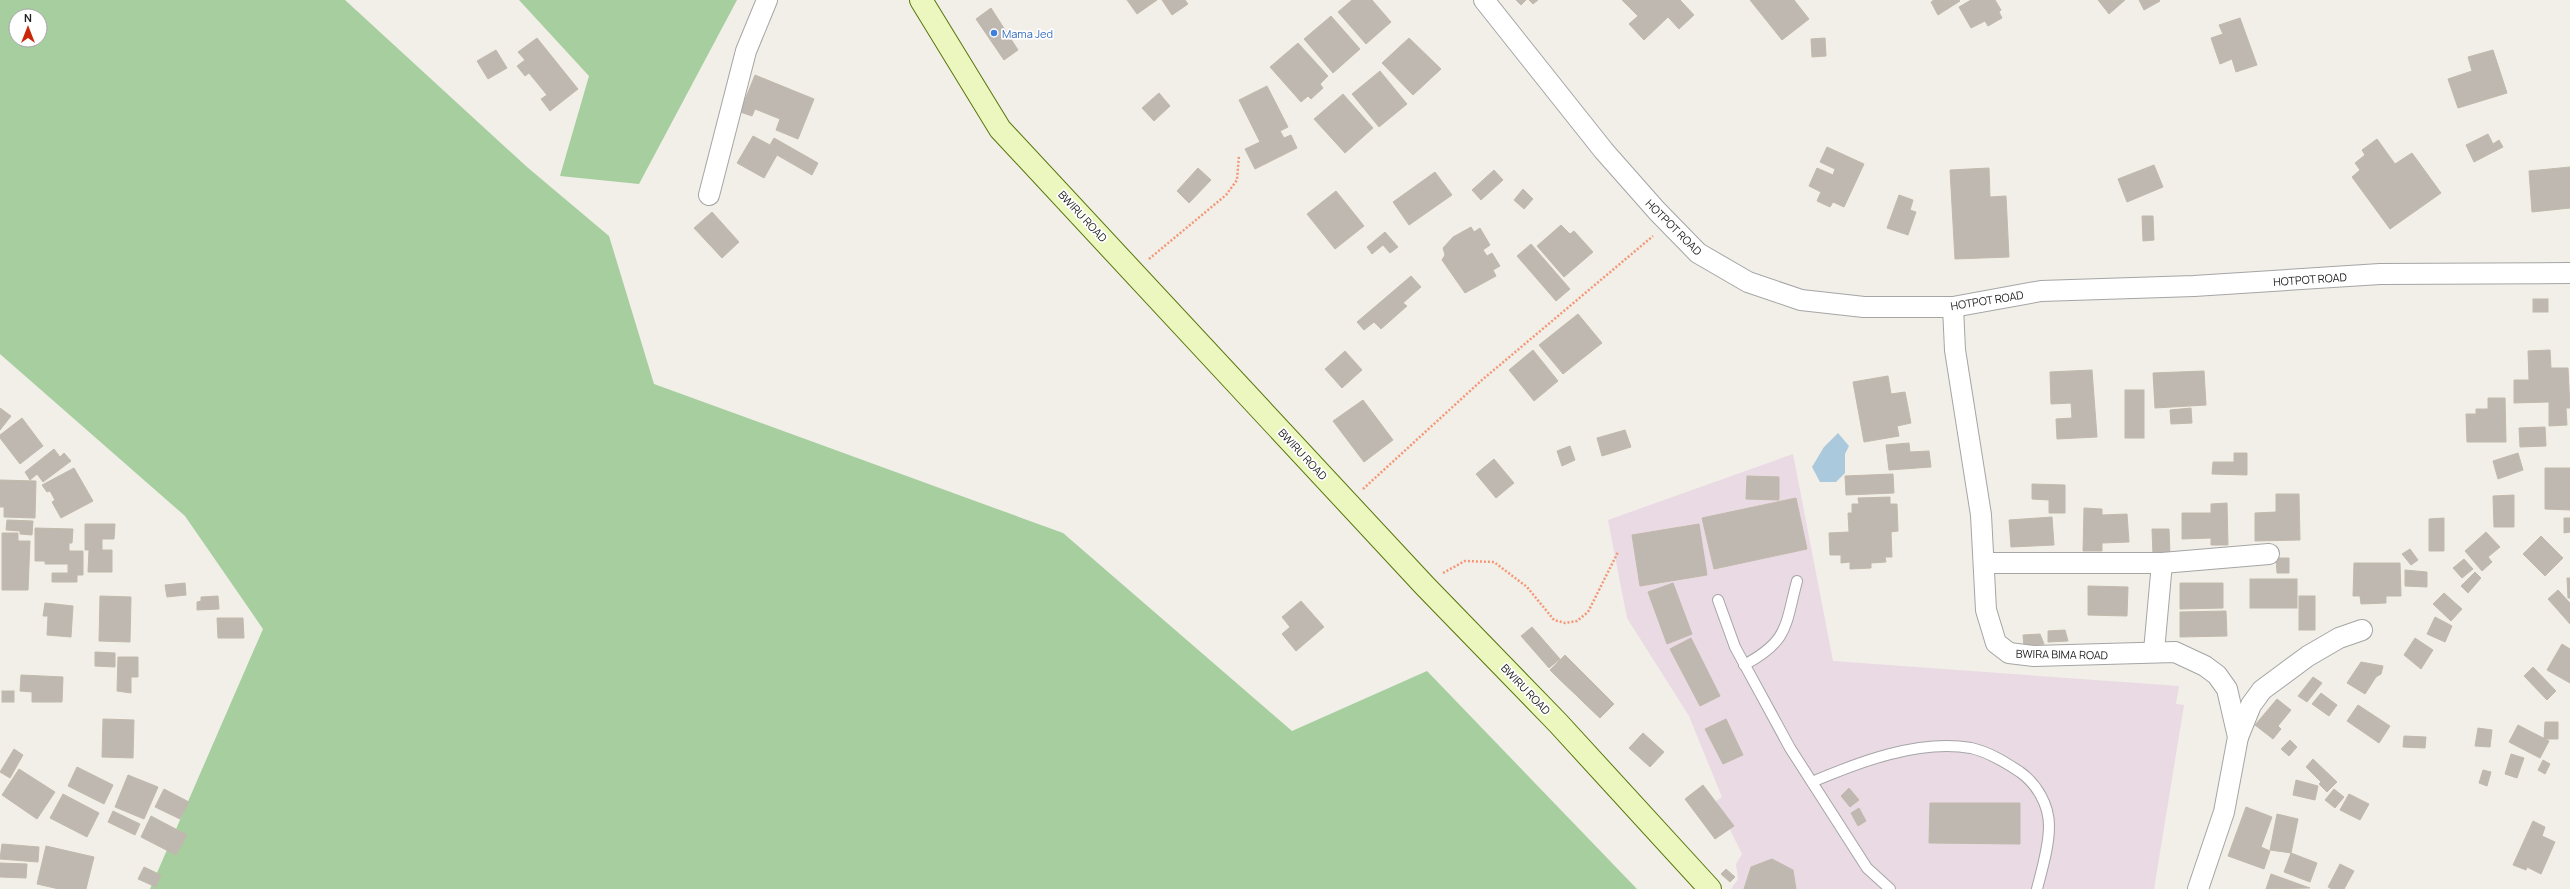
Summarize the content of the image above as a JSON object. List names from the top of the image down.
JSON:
{
  "streets": {
    "main road": ["BWIRU ROAD"],
    "street": ["HOTPOT ROAD", "BWIRA BIMA ROAD"]
  },
  "crossings": [
    ["HOTPOT ROAD", "BWIRA BIMA ROAD"]
  ],
  "places": ["Mama Jed"],
  "north": "top"
}
